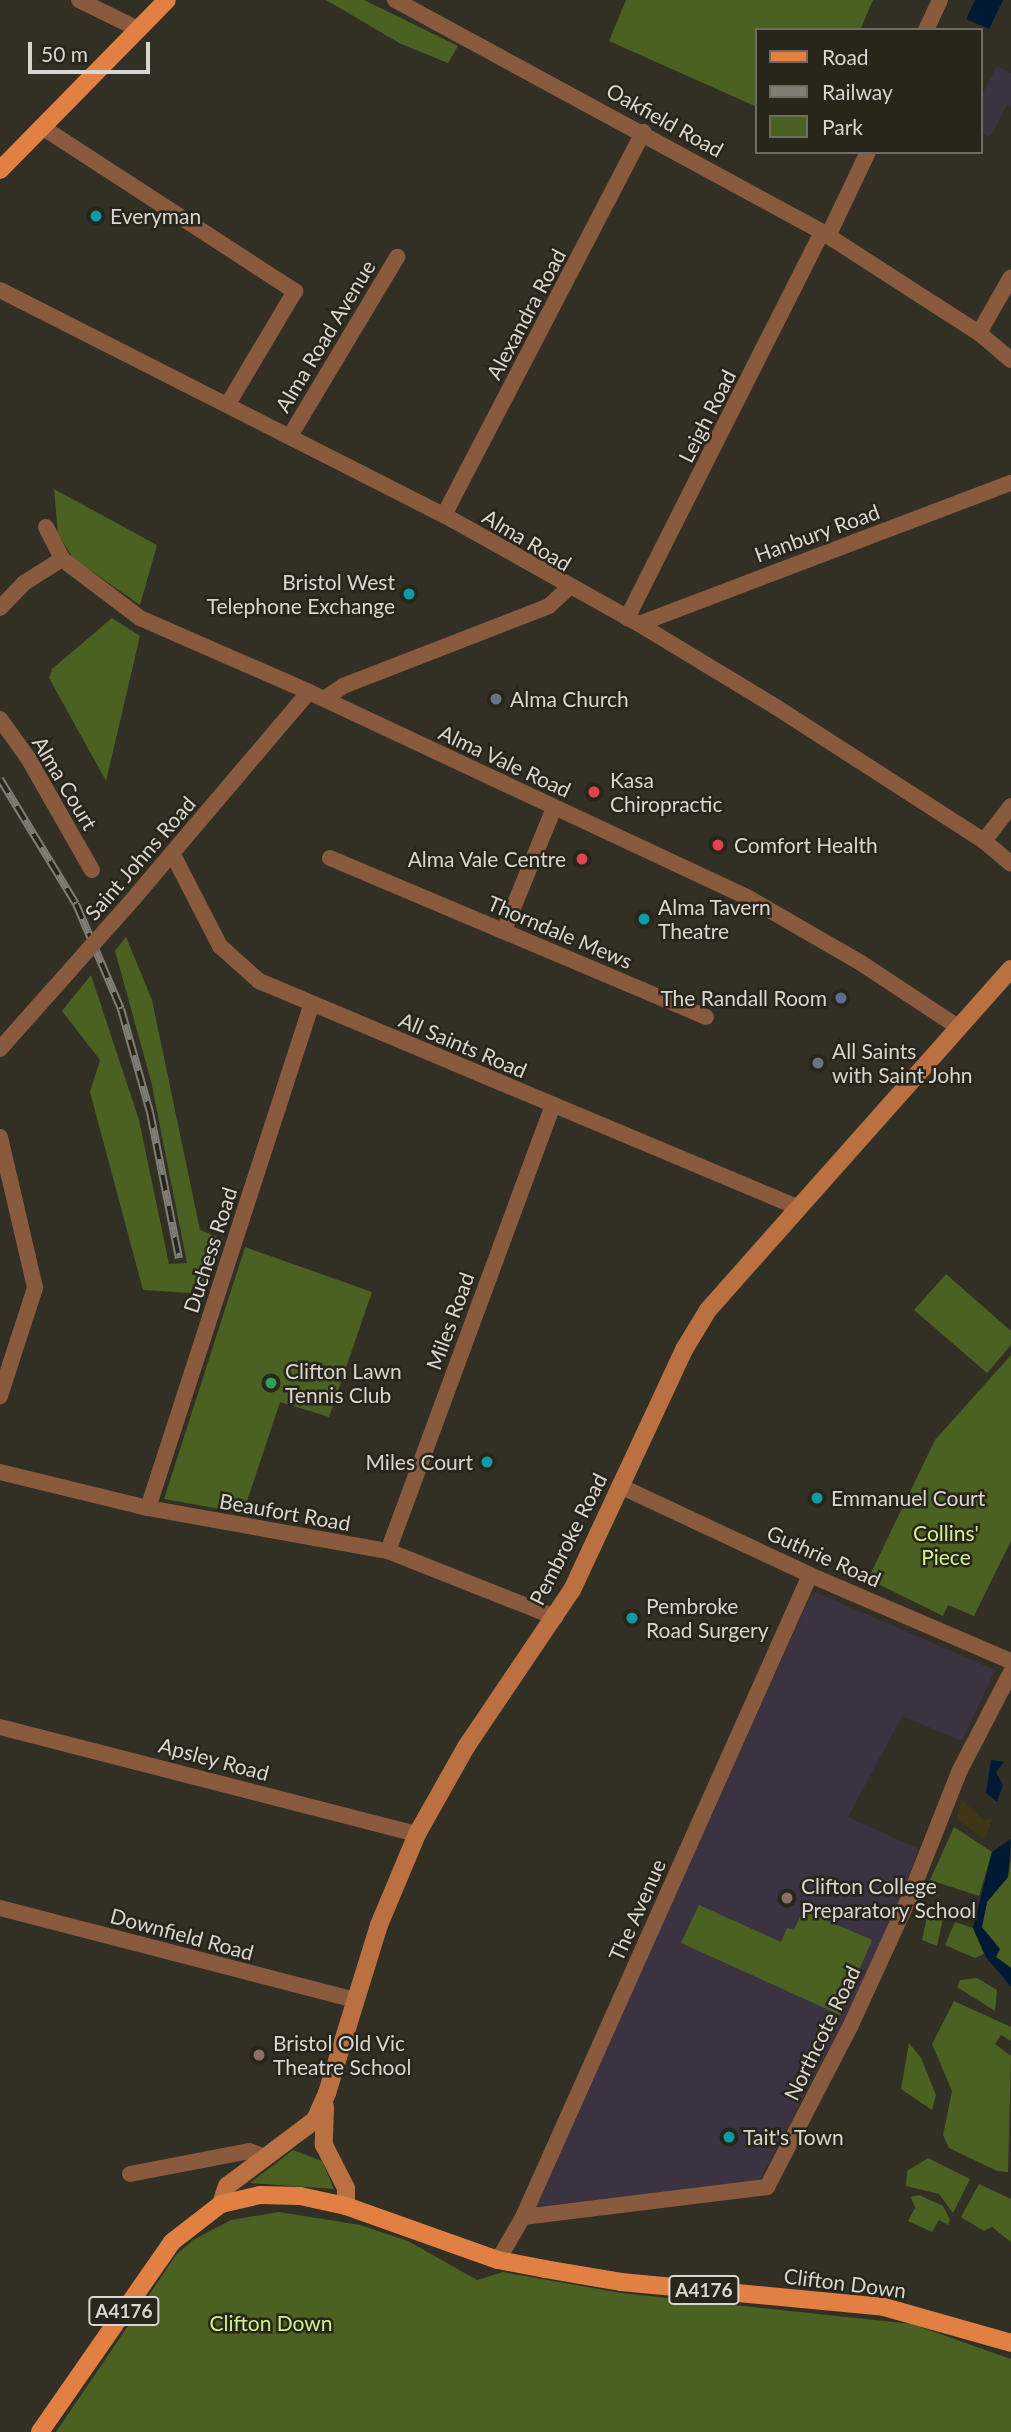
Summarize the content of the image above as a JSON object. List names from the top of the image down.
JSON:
{
  "streets": {
    "main road": ["Pembroke Road", "Clifton Down", "A4176"],
    "street": [
      "Oakfield Road",
      "Alexandra Road",
      "Alma Road Avenue",
      "Leigh Road",
      "Hanbury Road",
      "Alma Road",
      "Alma Vale Road",
      "Alma Court",
      "Saint Johns Road",
      "Thorndale Mews",
      "All Saints Road",
      "Duchess Road",
      "Miles Road",
      "Beaufort Road",
      "Guthrie Road",
      "Apsley Road",
      "The Avenue",
      "Downfield Road",
      "Northcote Road"
    ]
  },
  "crossings": [
    ["Oakfield Road", "Alexandra Road"],
    ["Oakfield Road", "Leigh Road"],
    ["Alexandra Road", "Alma Road"],
    ["Alma Road Avenue", "Alma Road"],
    ["Leigh Road", "Hanbury Road"],
    ["Leigh Road", "Alma Road"],
    ["Hanbury Road", "Alma Road"],
    ["Alma Road", "Saint Johns Road"],
    ["Alma Vale Road", "Saint Johns Road"],
    ["Alma Vale Road", "Pembroke Road"],
    ["Saint Johns Road", "All Saints Road"],
    ["All Saints Road", "Duchess Road"],
    ["All Saints Road", "Miles Road"],
    ["All Saints Road", "Pembroke Road"],
    ["Duchess Road", "Beaufort Road"],
    ["Miles Road", "Beaufort Road"],
    ["Beaufort Road", "Pembroke Road"],
    ["Pembroke Road", "Guthrie Road"],
    ["Pembroke Road", "Apsley Road"],
    ["Pembroke Road", "Downfield Road"],
    ["Pembroke Road", "A4176"],
    ["Guthrie Road", "The Avenue"],
    ["The Avenue", "Northcote Road"],
    ["The Avenue", "Clifton Down"],
    ["Clifton Down", "A4176"]
  ],
  "parks": ["Collins' Piece", "Clifton Down"],
  "places": [
    "Everyman",
    "Bristol West Telephone Exchange",
    "Alma Church",
    "Kasa Chiropractic",
    "Comfort Health",
    "Alma Vale Centre",
    "Alma Tavern Theatre",
    "The Randall Room",
    "All Saints with Saint John",
    "Clifton Lawn Tennis Club",
    "Miles Court",
    "Emmanuel Court",
    "Pembroke Road Surgery",
    "Clifton College Preparatory School",
    "Bristol Old Vic Theatre School",
    "Tait's Town"
  ],
  "legend": ["Road", "Railway", "Park"],
  "scale_bar": "50 m"
}
